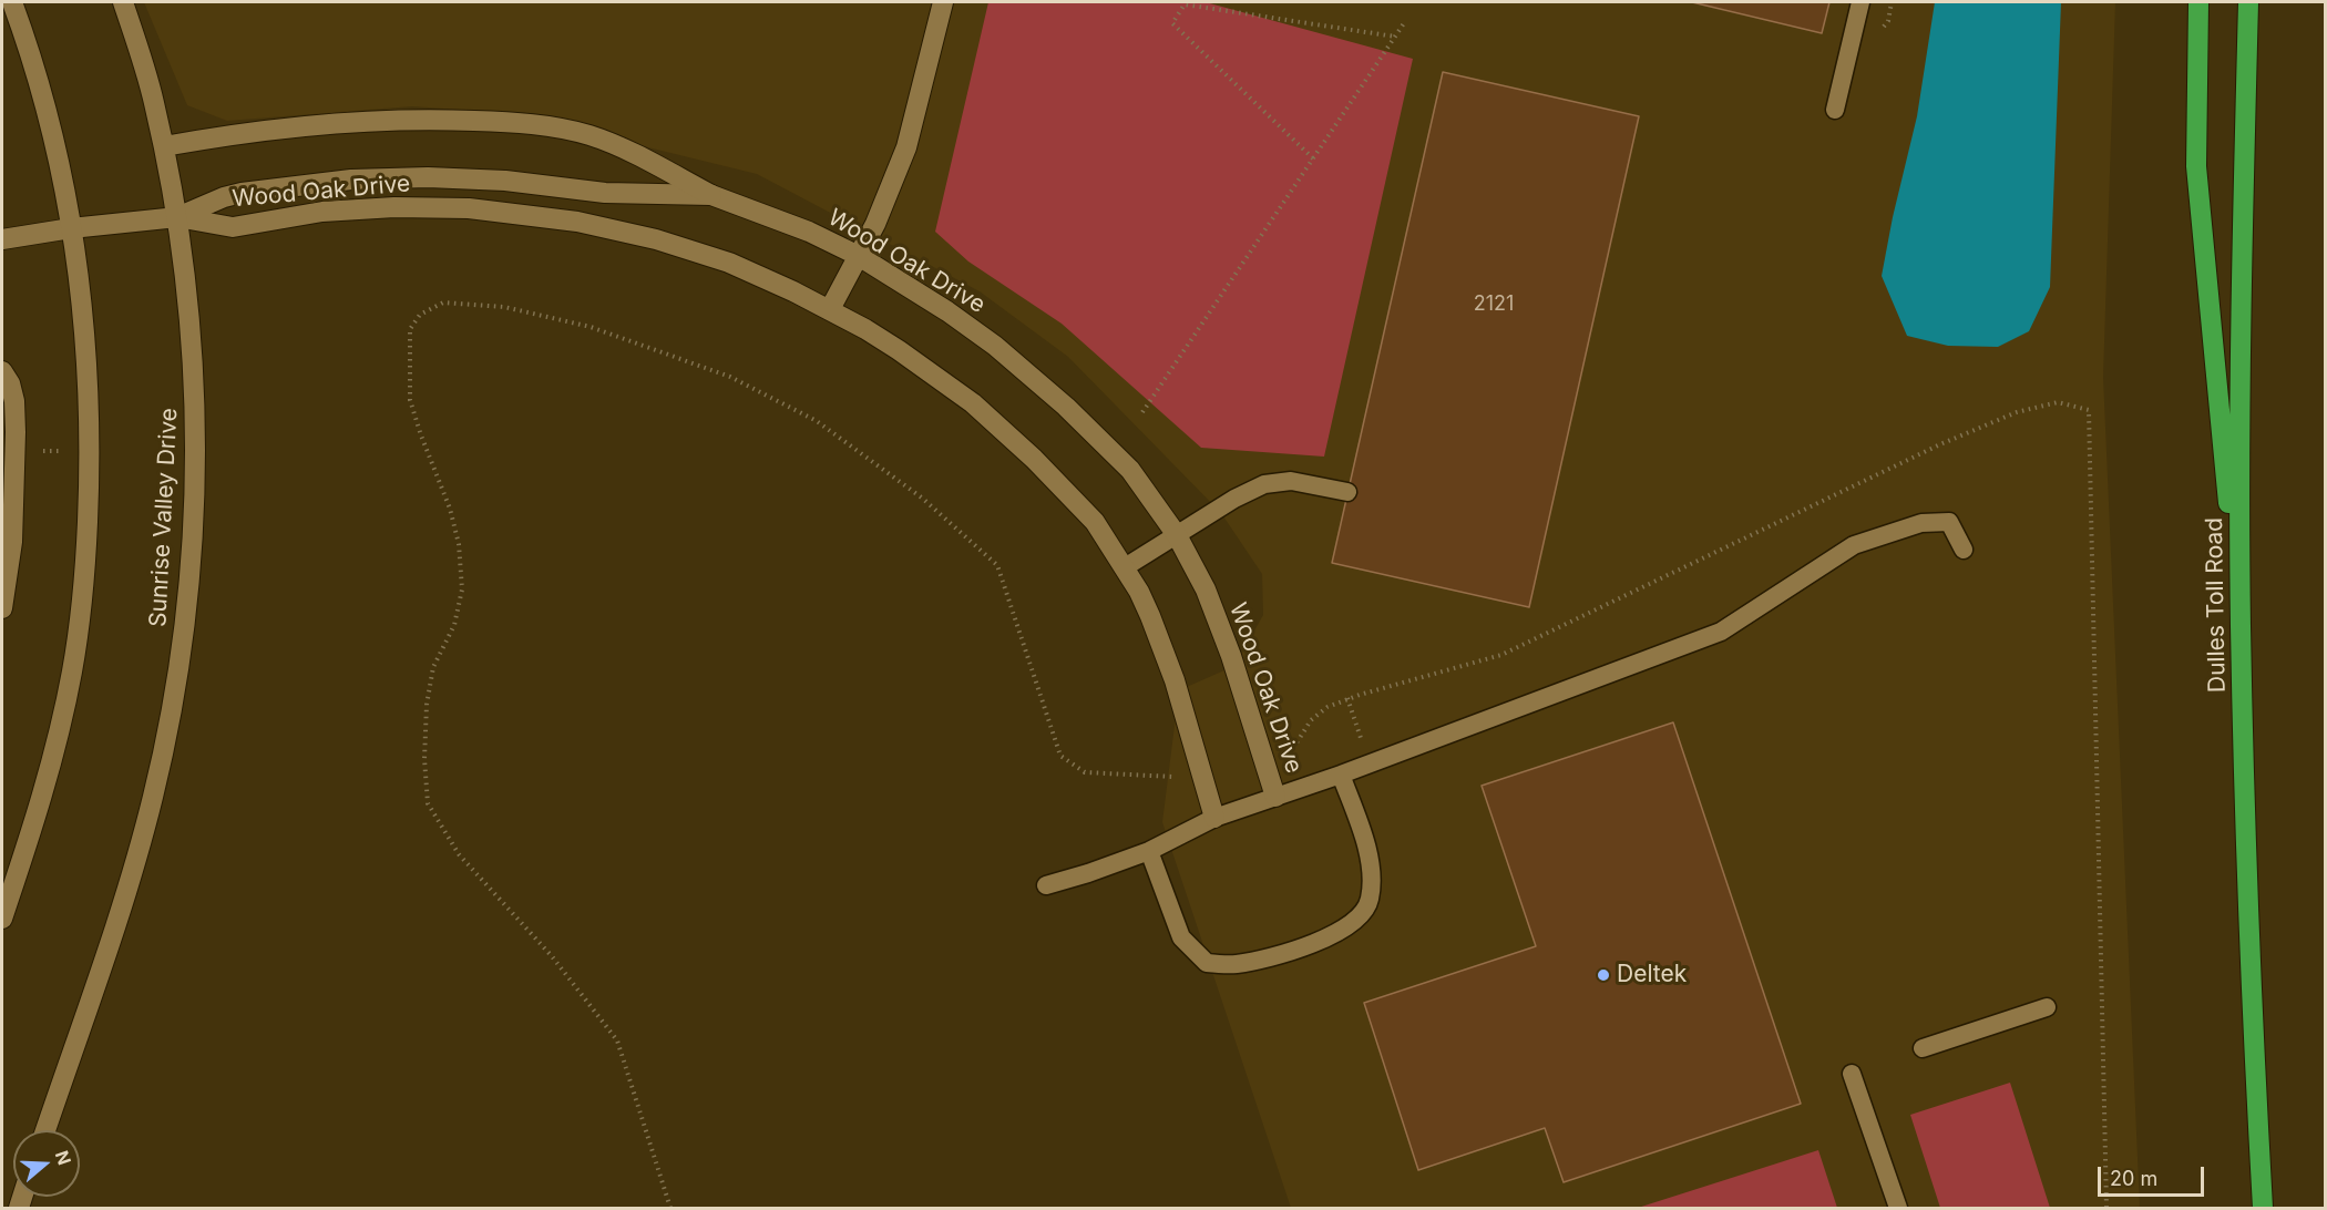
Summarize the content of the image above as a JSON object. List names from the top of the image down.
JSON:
{
  "streets": {
    "highway": ["Dulles Toll Road"],
    "street": ["Wood Oak Drive", "Sunrise Valley Drive"]
  },
  "crossings": [
    ["Wood Oak Drive", "Sunrise Valley Drive"]
  ],
  "places": ["Deltek"],
  "house_numbers": ["2121"],
  "scale_bar": "20 m",
  "north": "right"
}
